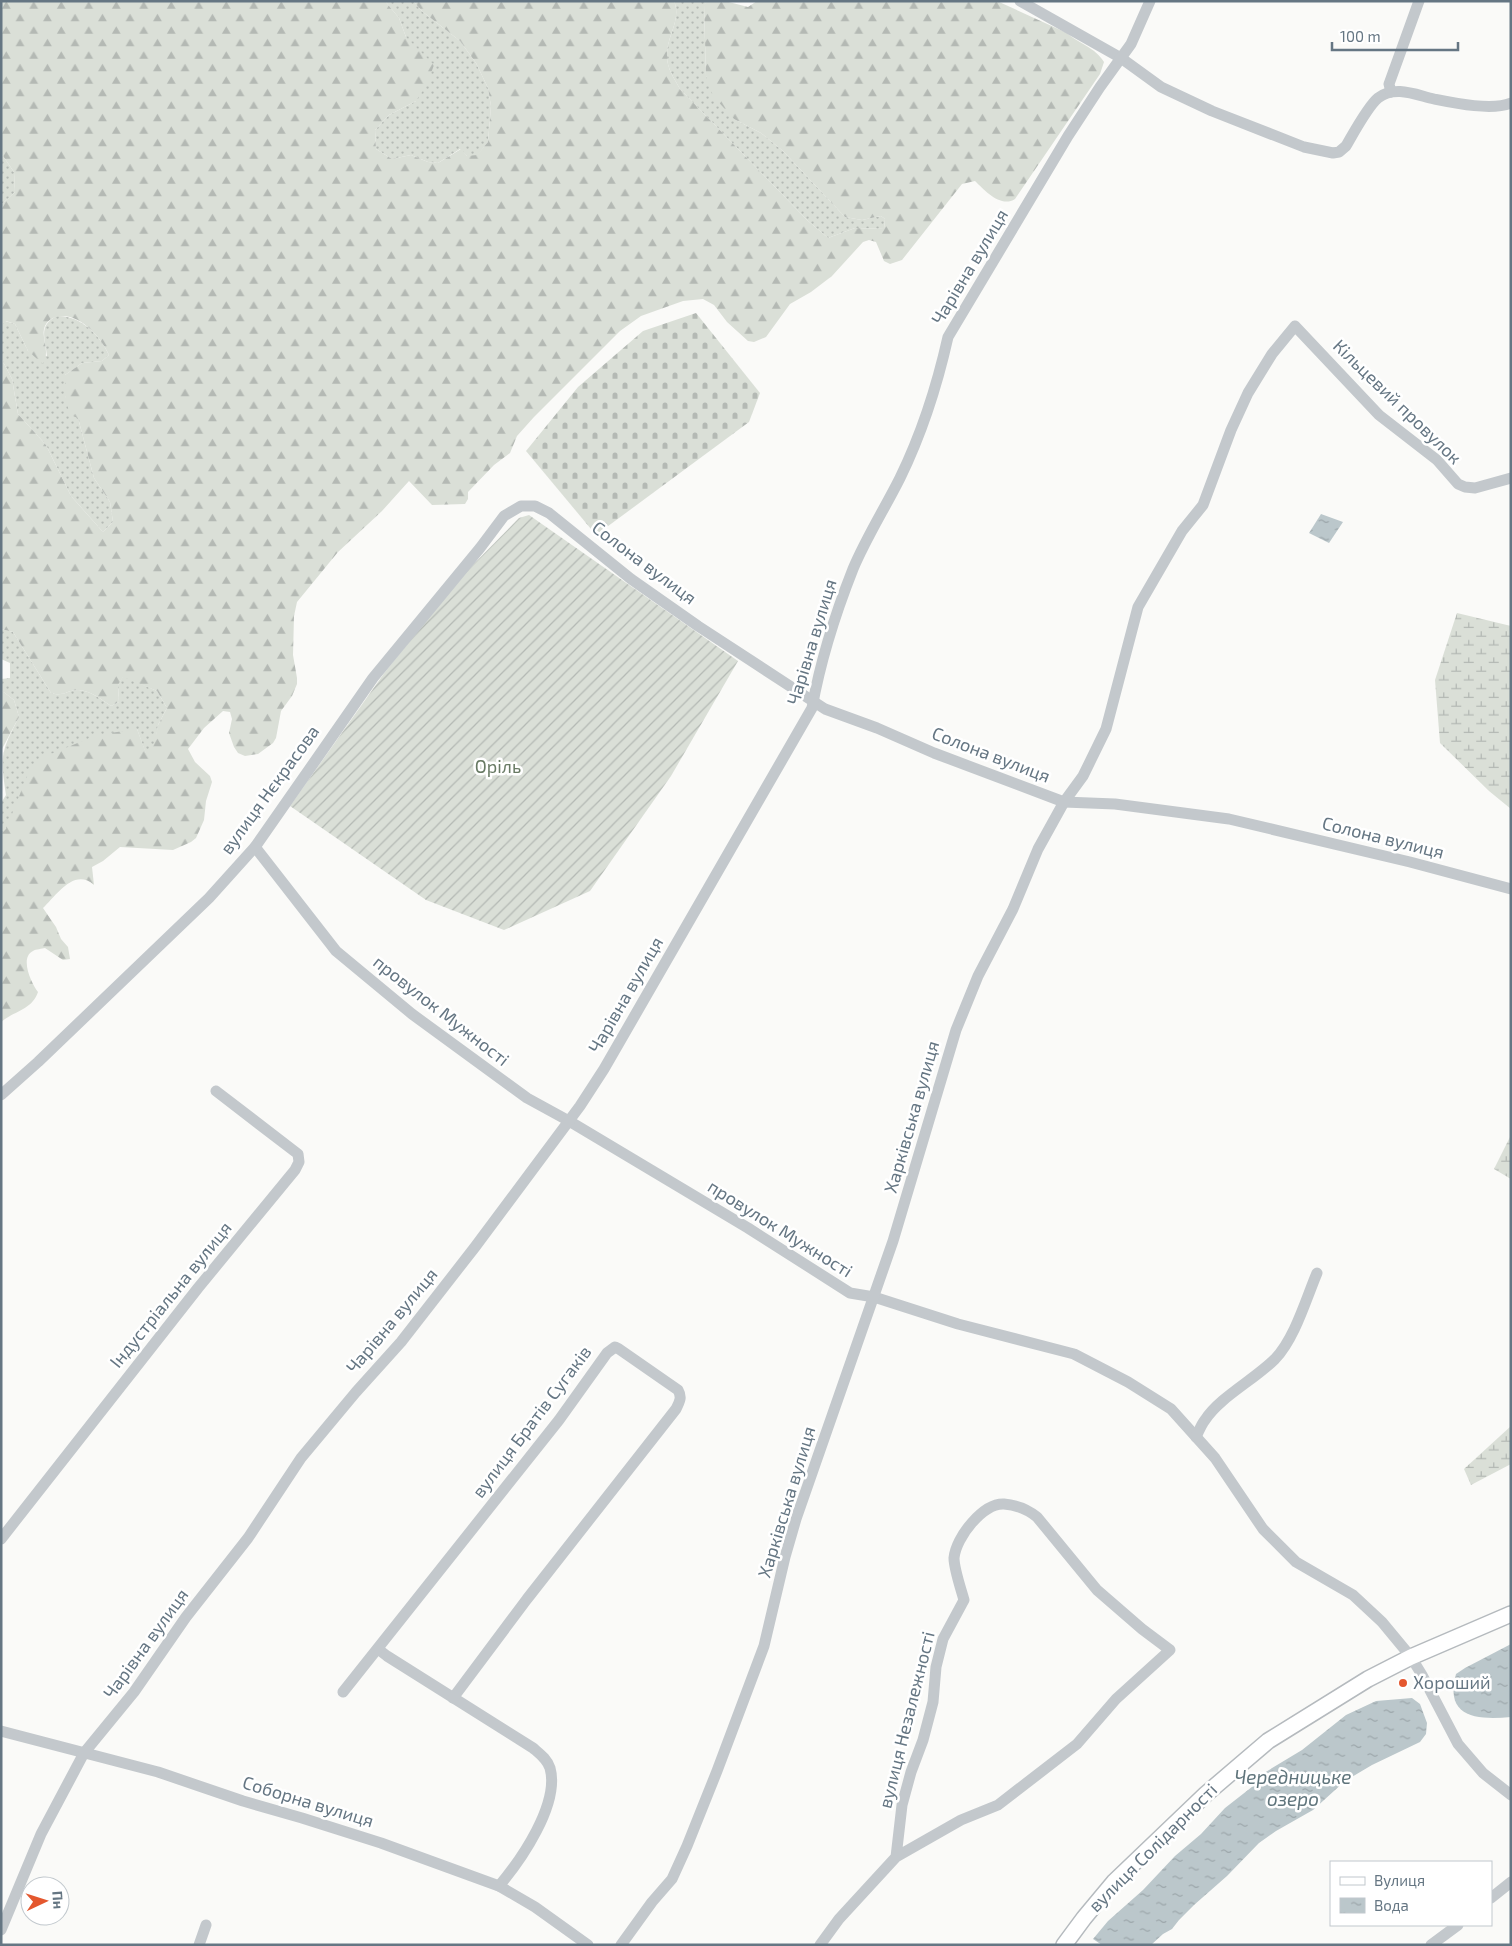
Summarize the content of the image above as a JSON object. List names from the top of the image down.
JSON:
{
  "streets": {
    "main road": ["вулиця Солідарності"],
    "street": [
      "Чарівна вулиця",
      "Кільцевий провулок",
      "Солона вулиця",
      "вулиця Нєкрасова",
      "провулок Мужності",
      "Харківська вулиця",
      "Індустріальна вулиця",
      "вулиця Братів Сугаків",
      "вулиця Незалежності",
      "Соборна вулиця"
    ]
  },
  "crossings": [
    ["Чарівна вулиця", "Солона вулиця"],
    ["Чарівна вулиця", "провулок Мужності"],
    ["Чарівна вулиця", "Соборна вулиця"],
    ["Кільцевий провулок", "Харківська вулиця"],
    ["Солона вулиця", "вулиця Нєкрасова"],
    ["Солона вулиця", "Харківська вулиця"],
    ["вулиця Нєкрасова", "провулок Мужності"],
    ["провулок Мужності", "Харківська вулиця"],
    ["провулок Мужності", "вулиця Солідарності"]
  ],
  "water": ["Чередницьке озеро"],
  "parks": ["Оріль"],
  "places": ["Хороший"],
  "legend": ["Вулиця", "Вода"],
  "scale_bar": "100 m",
  "north": "right"
}
